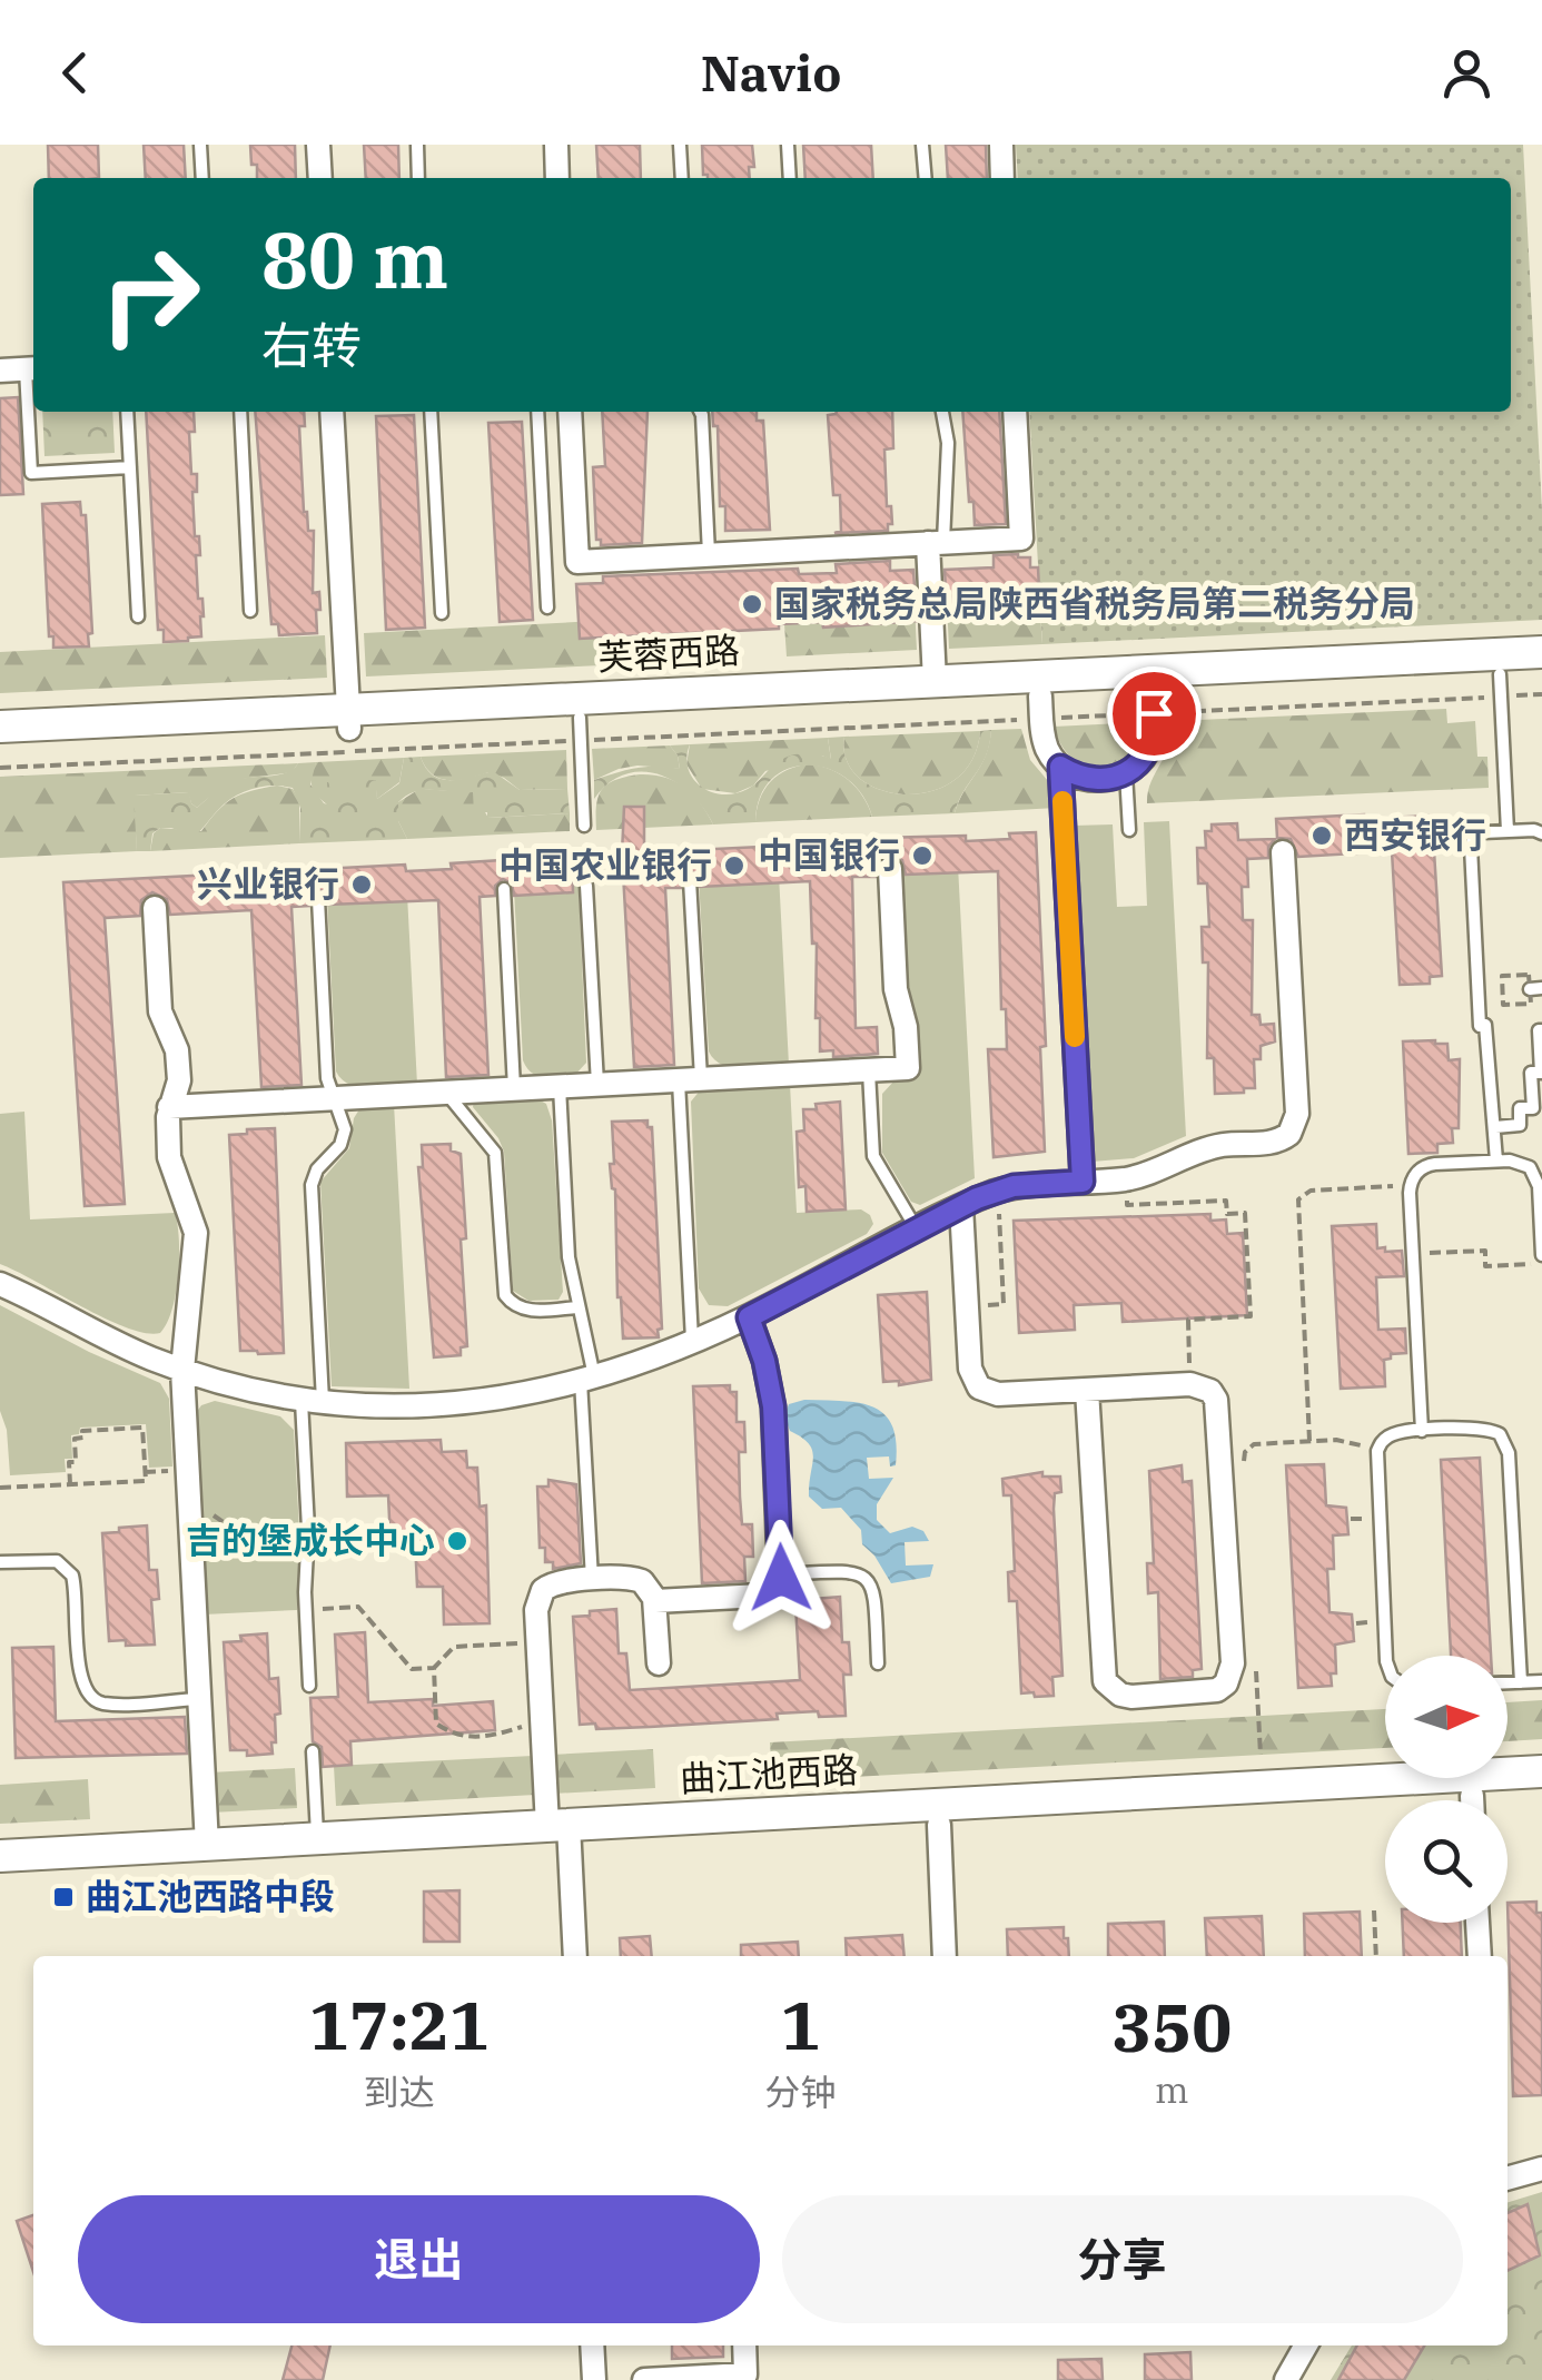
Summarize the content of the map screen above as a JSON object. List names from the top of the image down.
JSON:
{
  "streets": {
    "main road": ["芙蓉西路", "曲江池西路"]
  },
  "places": {
    "other": [
      "国家税务总局陕西省税务局第二税务分局",
      "西安银行",
      "中国银行",
      "中国农业银行",
      "兴业银行",
      "吉的堡成长中心"
    ],
    "transit": ["曲江池西路中段"]
  },
  "north": "right",
  "page": {
    "header": "Navio",
    "turn": ["80 m", "右转"],
    "eta": [
      "17:21",
      "到达",
      "1",
      "分钟",
      "350",
      "m"
    ],
    "buttons": ["退出", "分享"]
  }
}
